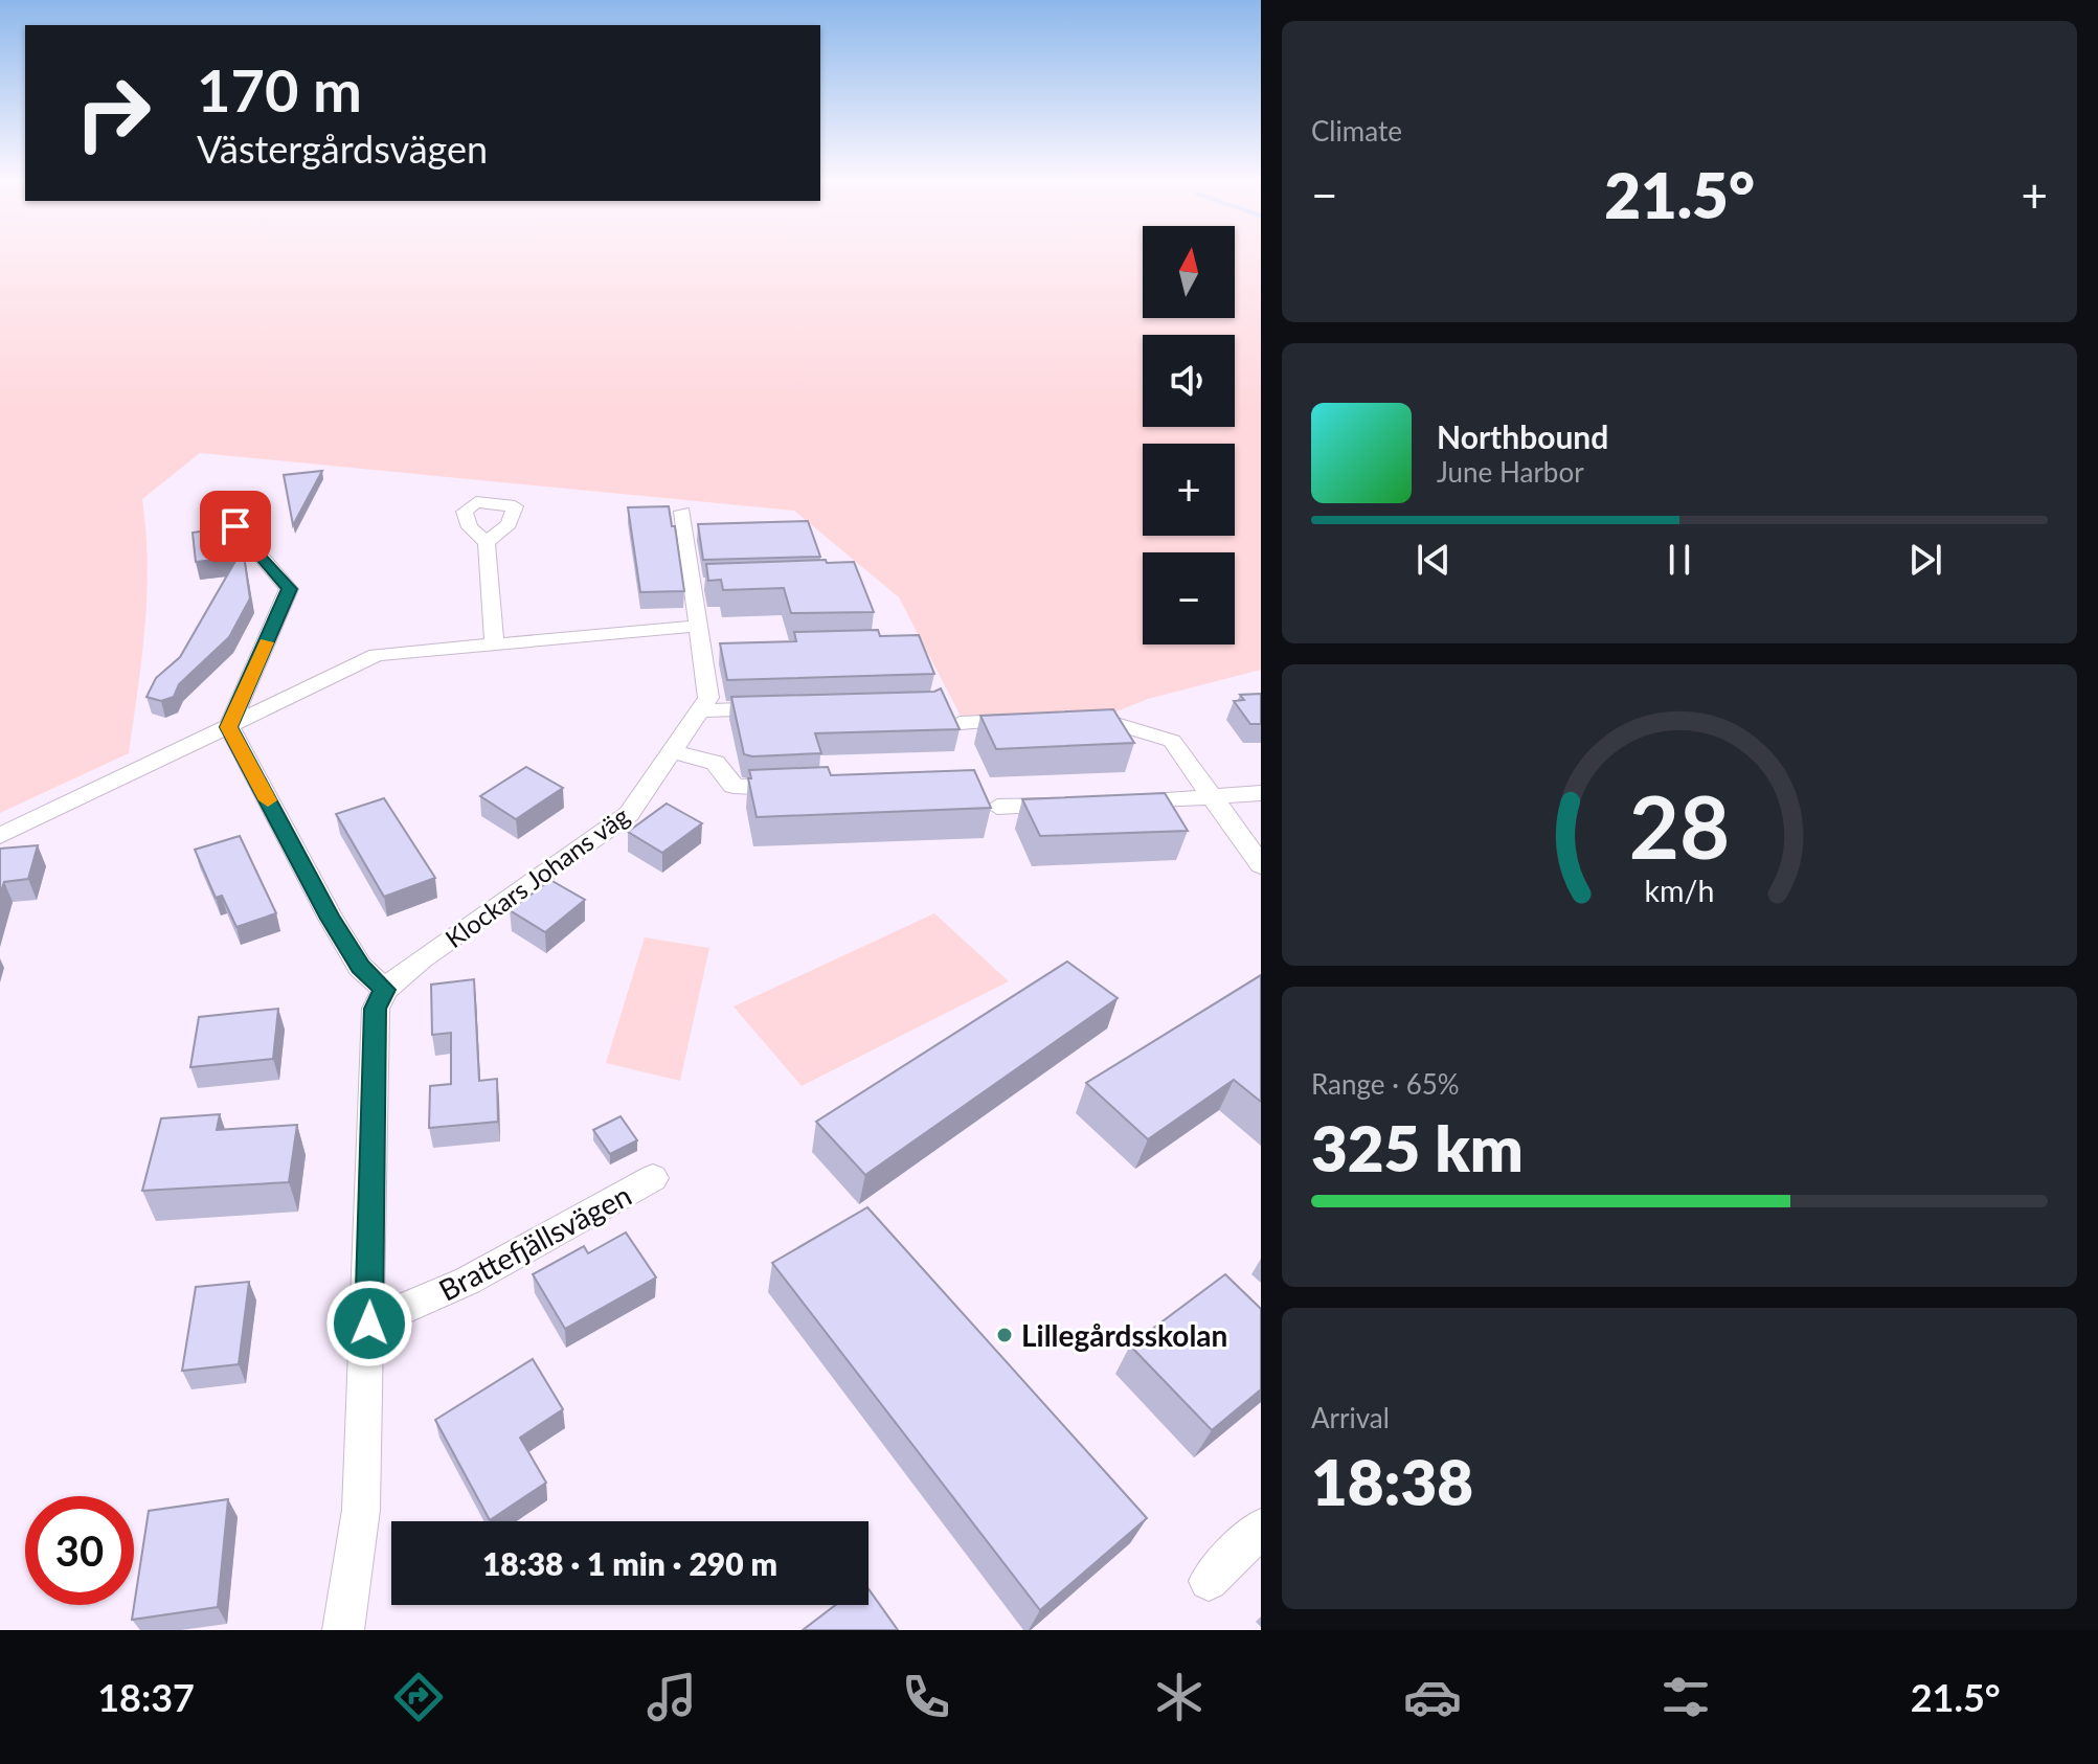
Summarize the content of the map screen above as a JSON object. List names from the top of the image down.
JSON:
{
  "streets": {
    "street": ["Klockars Johans väg", "Brattefjällsvägen"]
  },
  "places": ["Lillegårdsskolan"],
  "north": "top",
  "page": {
    "tile": [
      "Climate",
      ["Range · 65%", "325 km"],
      ["Arrival", "18:38"]
    ],
    "turn": ["170 m", "Västergårdsvägen"],
    "heat": ["−", "21.5°", "+"],
    "map_buttons": ["+", "−"],
    "song": ["Northbound", "June Harbor"],
    "limit": "30",
    "trip": "18:38 · 1 min · 290 m",
    "tabs": ["18:37", "21.5°"],
    "gauge": ["28", "km/h"]
  }
}
